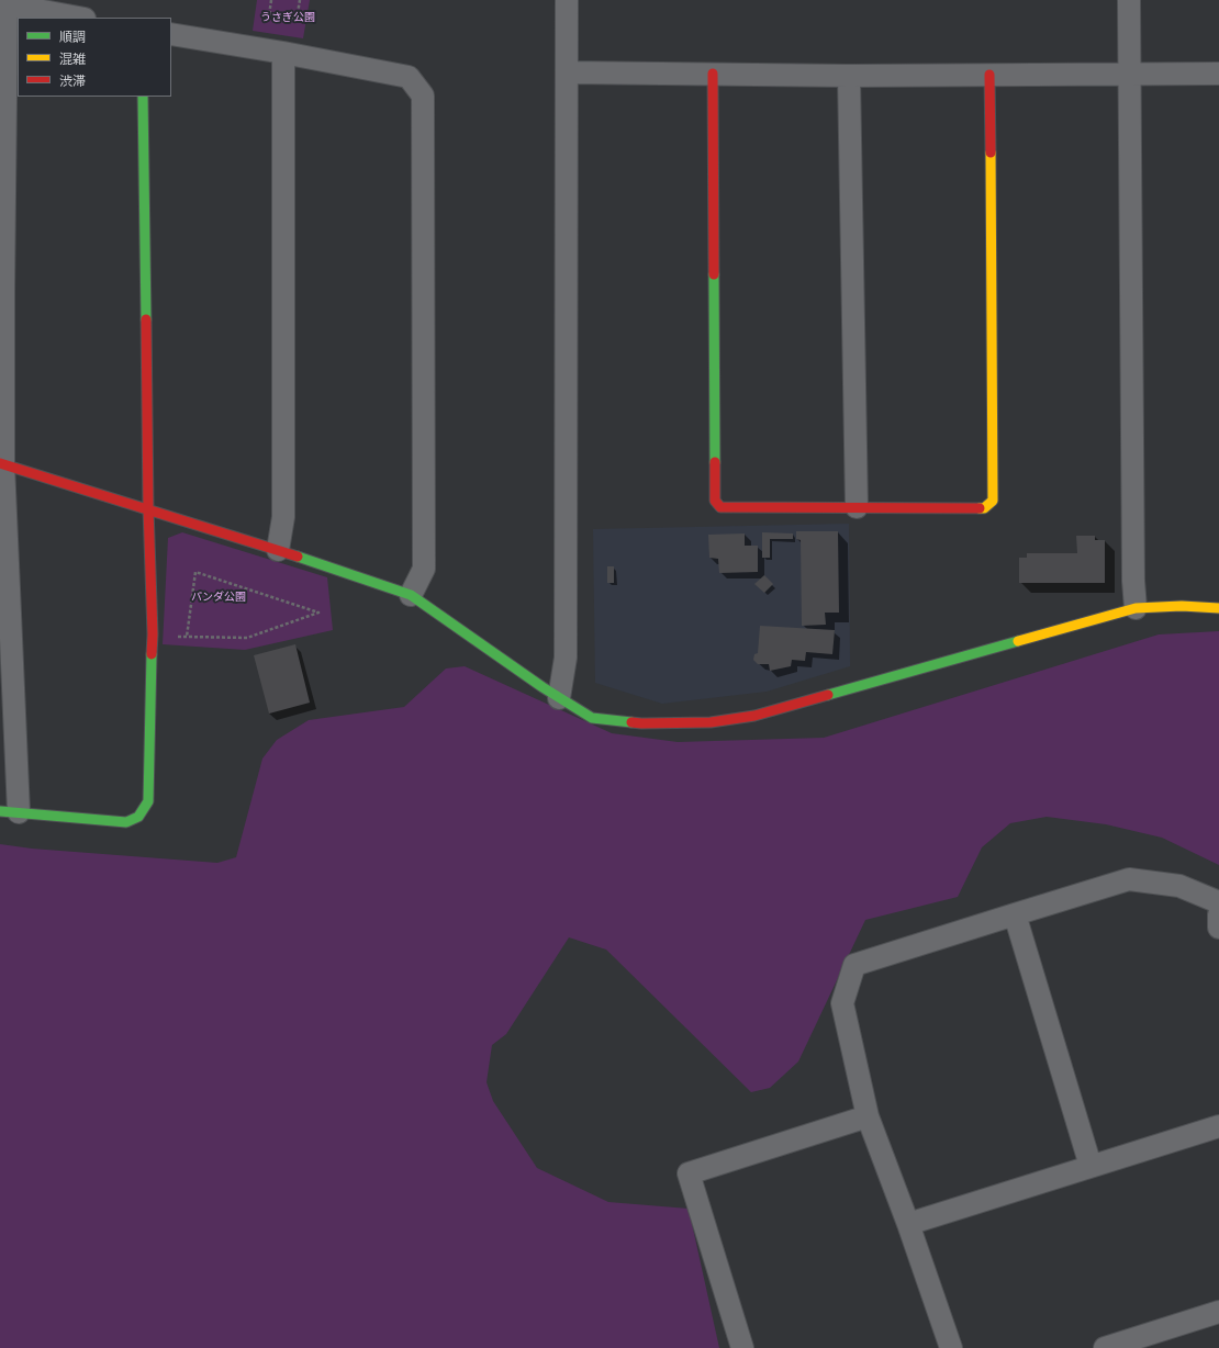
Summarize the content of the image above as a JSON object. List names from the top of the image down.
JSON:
{
  "parks": ["うさぎ公園", "パンダ公園"],
  "legend": ["順調", "混雑", "渋滞"]
}
